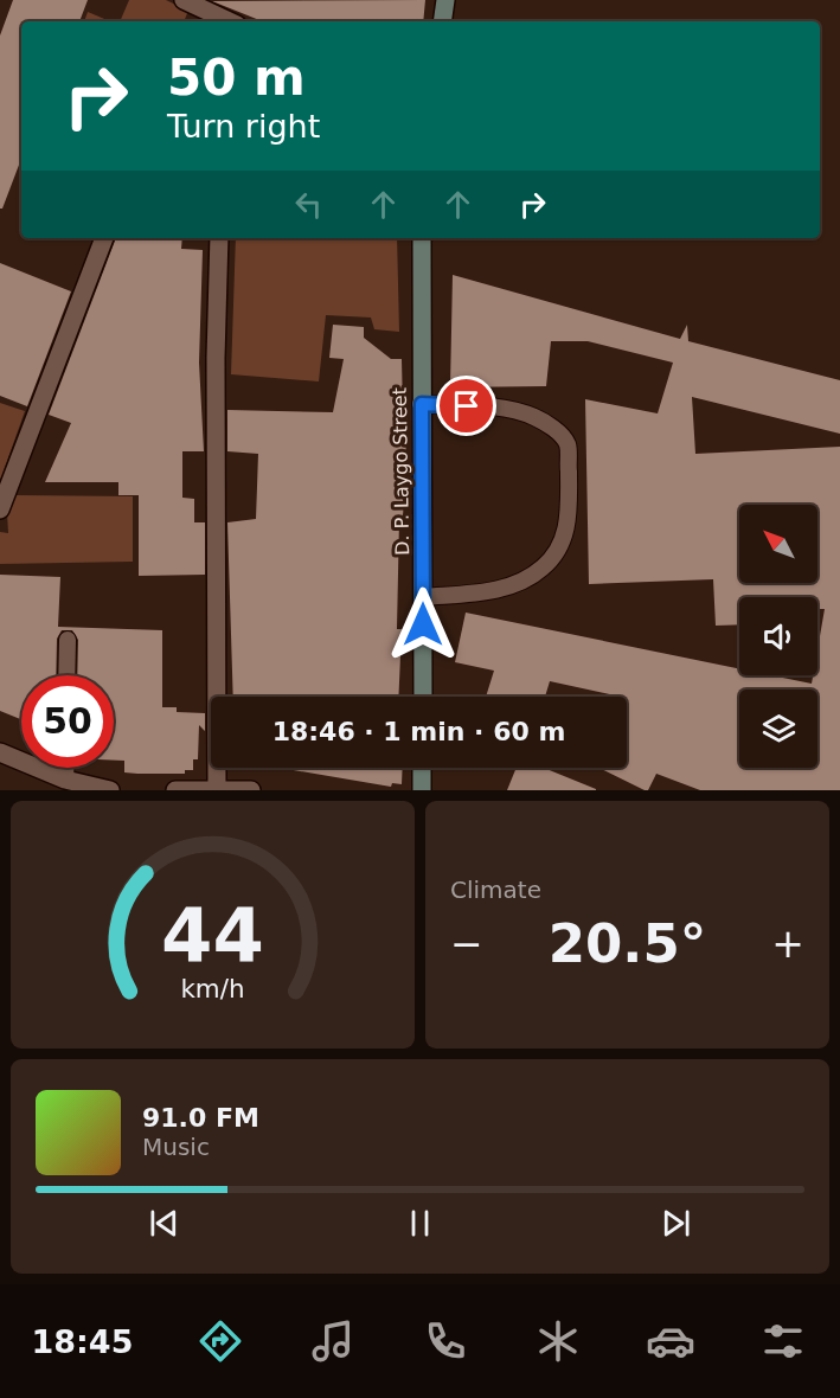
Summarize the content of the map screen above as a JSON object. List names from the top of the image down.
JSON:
{
  "streets": {
    "main road": ["D. P. Laygo Street"]
  },
  "north": "top left",
  "page": {
    "turn": ["50 m", "Turn right"],
    "limit": "50",
    "trip": "18:46 · 1 min · 60 m",
    "tile": "Climate",
    "heat": ["−", "20.5°", "+"],
    "song": ["91.0 FM", "Music"],
    "tabs": "18:45",
    "gauge": ["44", "km/h"]
  }
}
